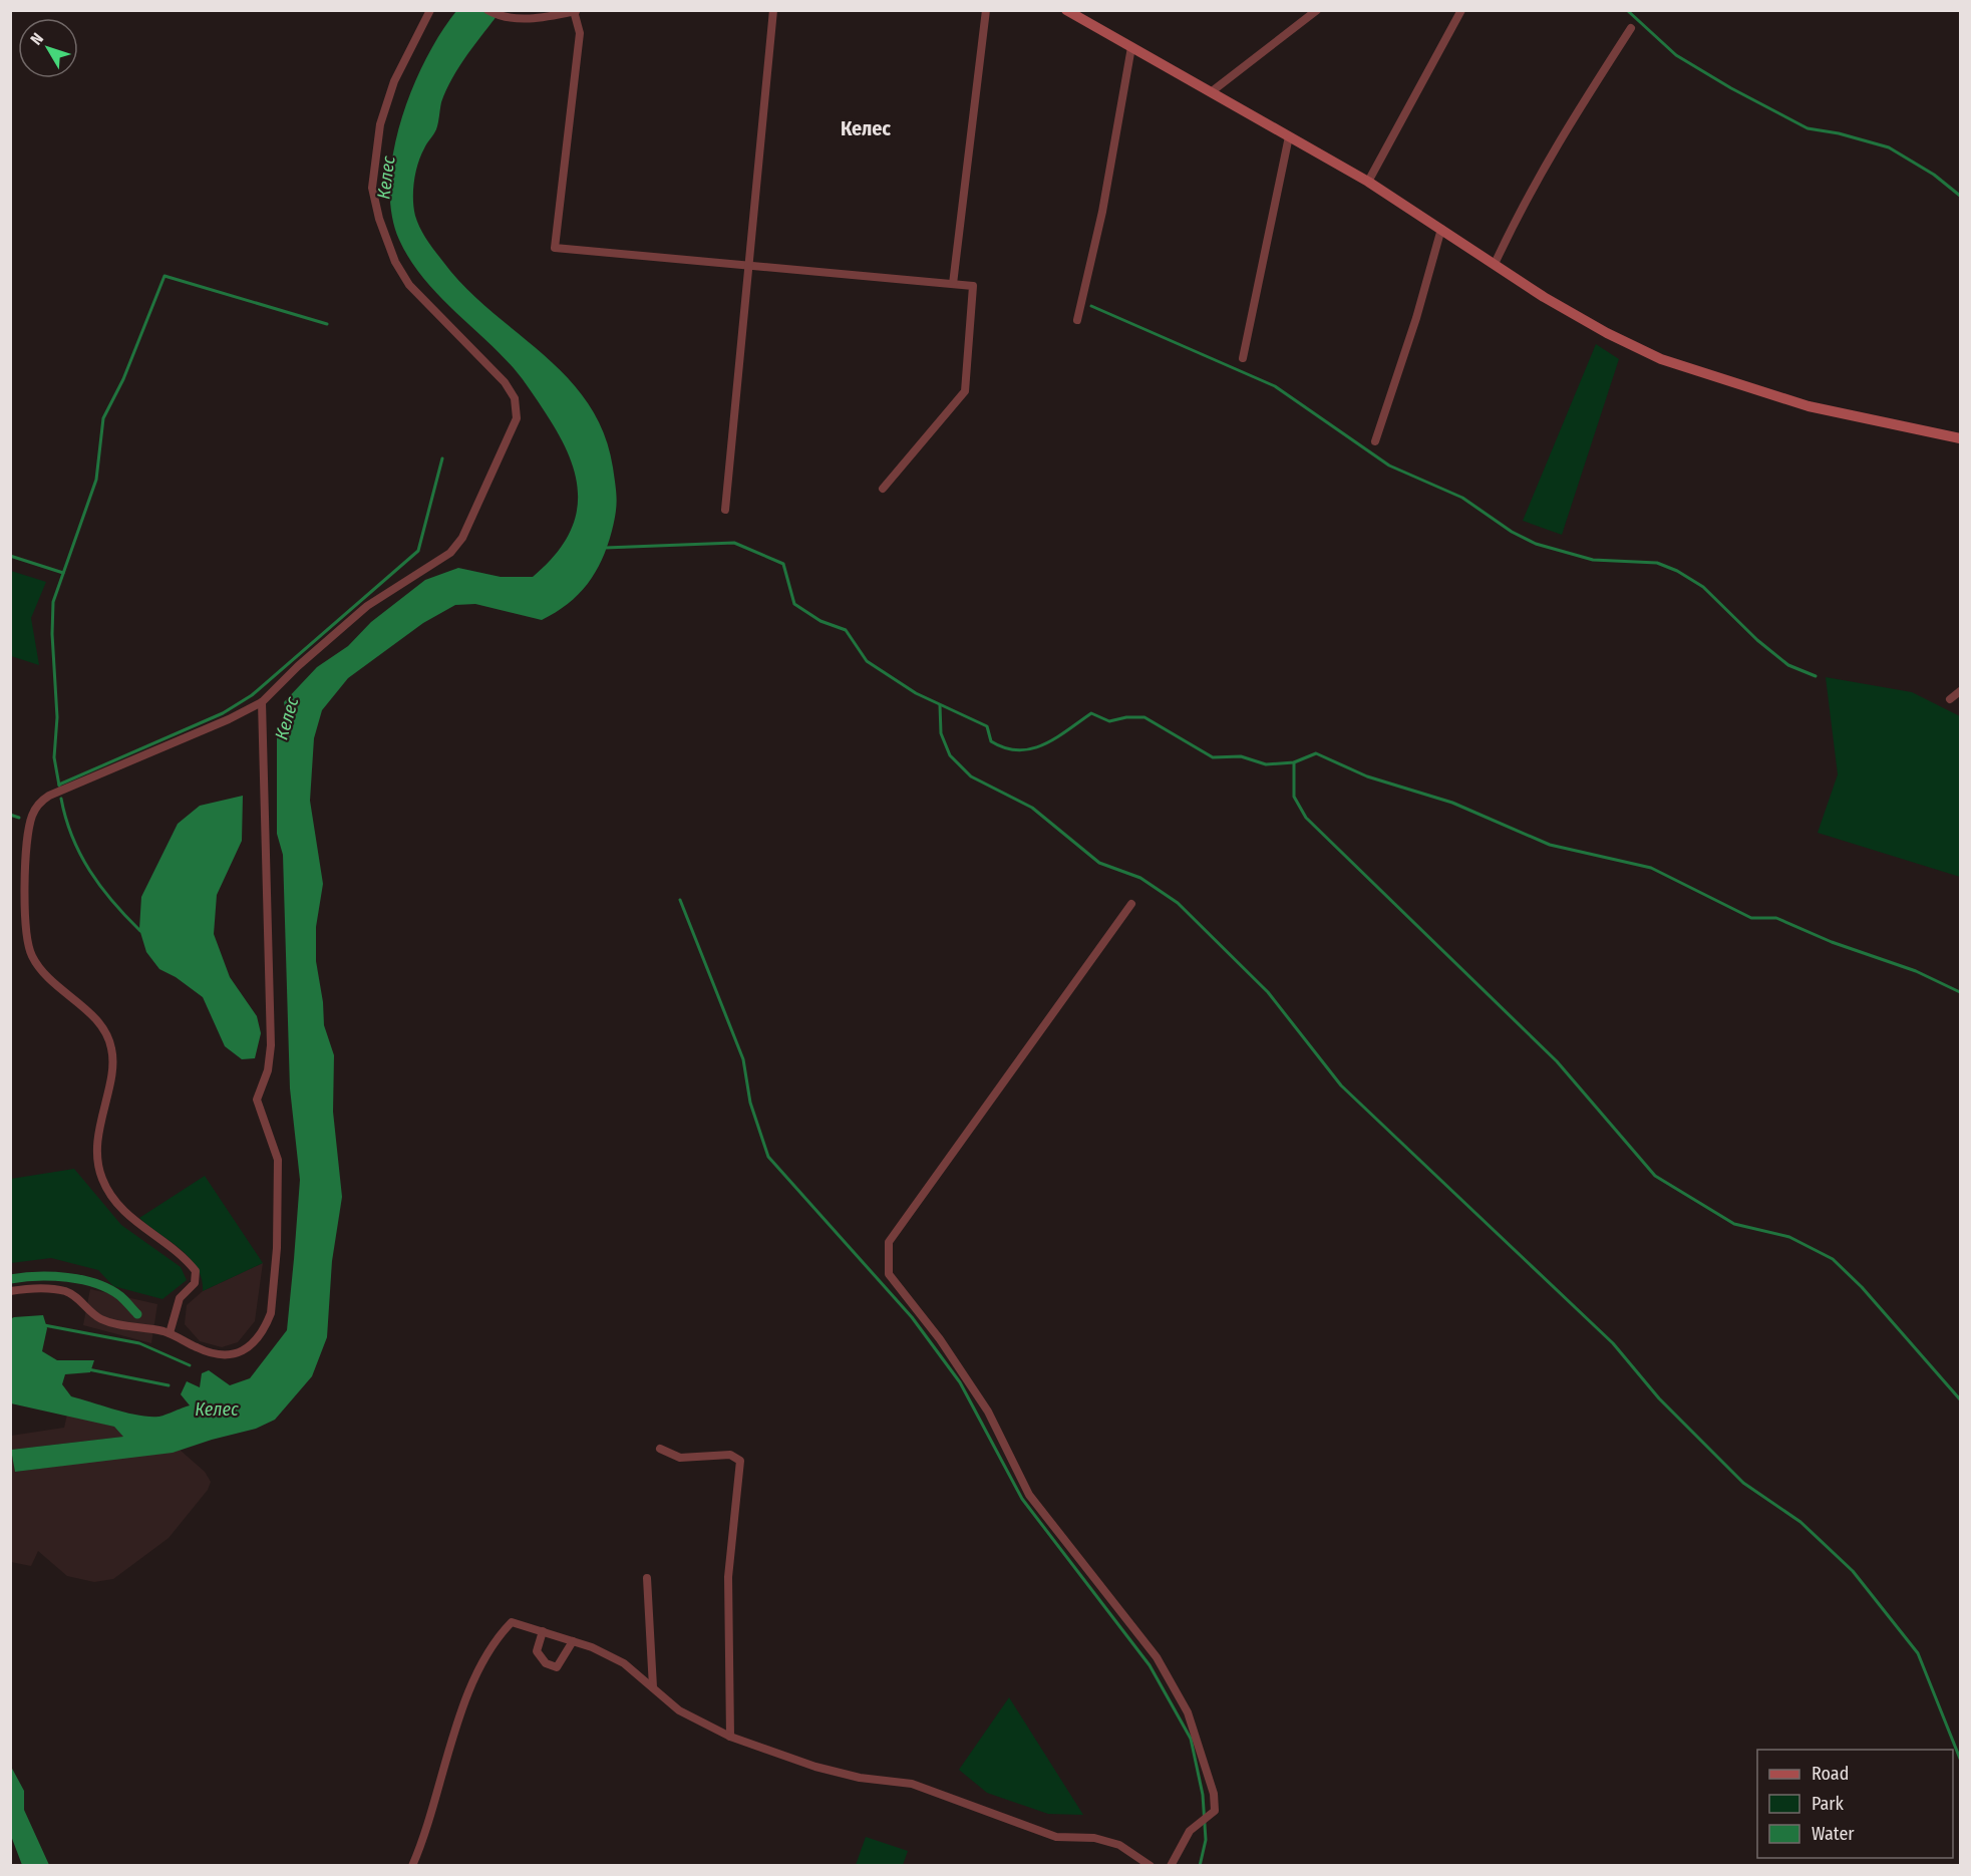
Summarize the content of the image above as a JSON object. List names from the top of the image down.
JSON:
{
  "districts": ["Келес"],
  "water": ["Келес"],
  "legend": ["Road", "Park", "Water"],
  "north": "top left"
}
